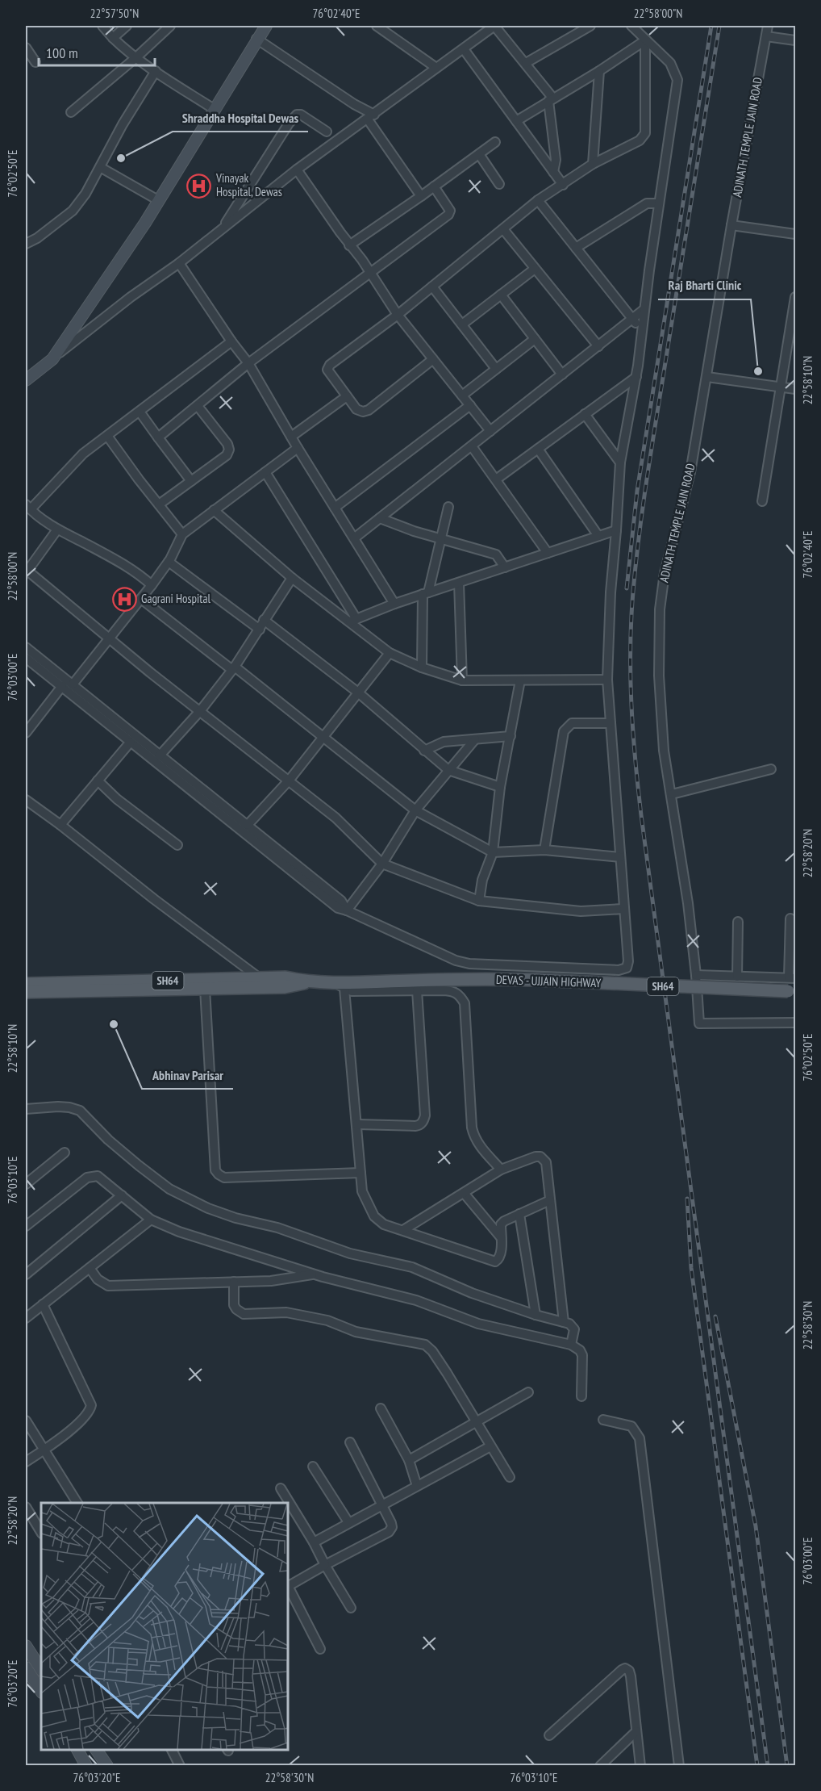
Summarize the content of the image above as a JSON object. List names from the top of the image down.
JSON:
{
  "streets": {
    "main road": ["SH64", "DEVAS - UJJAIN HIGHWAY"],
    "street": ["ADINATH TEMPLE JAIN ROAD"]
  },
  "places": {
    "other": ["Shraddha Hospital Dewas", "Raj Bharti Clinic", "Abhinav Parisar"],
    "hospital": ["Vinayak Hospital, Dewas", "Gagrani Hospital"]
  },
  "scale_bar": "100 m",
  "coordinates": [
    "22°57'50\"N",
    "76°02'40\"E",
    "22°58'00\"N",
    "76°02'50\"E",
    "22°58'10\"N",
    "76°03'00\"E",
    "22°58'20\"N",
    "76°03'10\"E",
    "22°58'30\"N",
    "76°03'20\"E"
  ]
}
